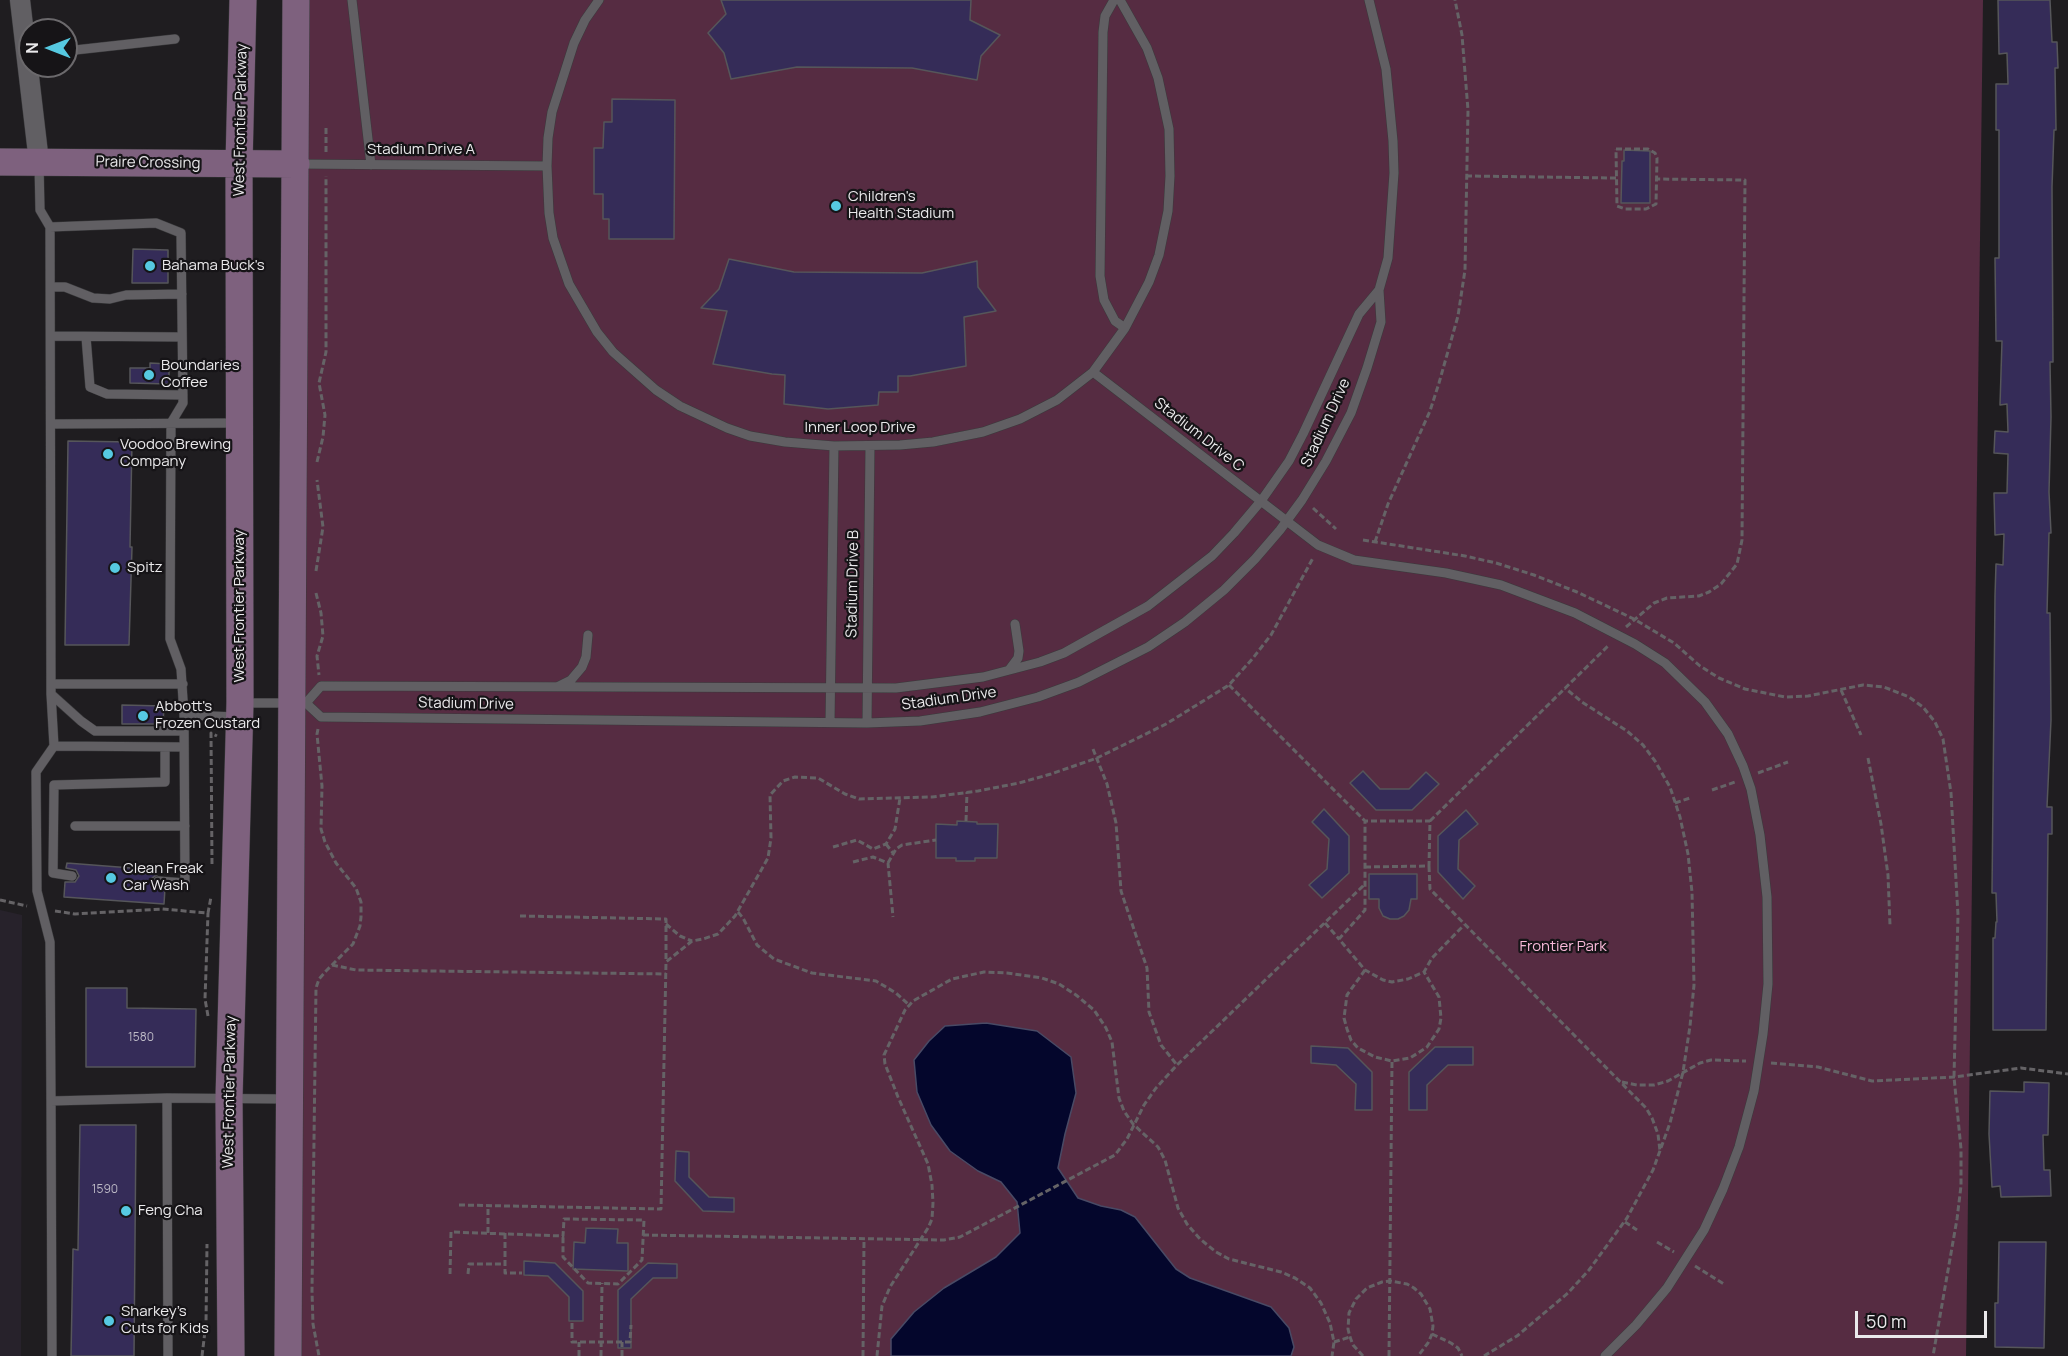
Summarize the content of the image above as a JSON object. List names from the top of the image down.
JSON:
{
  "streets": {
    "street": ["West Frontier Parkway", "Praire Crossing"],
    "lane": [
      "Stadium Drive A",
      "Stadium Drive",
      "Inner Loop Drive",
      "Stadium Drive C",
      "Stadium Drive B"
    ]
  },
  "crossings": [
    ["West Frontier Parkway", "Praire Crossing"],
    ["Stadium Drive A", "Praire Crossing"],
    ["Stadium Drive A", "Inner Loop Drive"],
    ["Stadium Drive", "Stadium Drive C"],
    ["Stadium Drive", "Stadium Drive B"],
    ["Inner Loop Drive", "Stadium Drive C"],
    ["Inner Loop Drive", "Stadium Drive B"]
  ],
  "parks": ["Frontier Park"],
  "places": [
    "Children's Health Stadium",
    "Bahama Buck's",
    "Boundaries Coffee",
    "Voodoo Brewing Company",
    "Spitz",
    "Abbott's Frozen Custard",
    "Clean Freak Car Wash",
    "Feng Cha",
    "Sharkey’s Cuts for Kids"
  ],
  "house_numbers": ["1580", "1590"],
  "scale_bar": "50 m",
  "north": "left"
}
